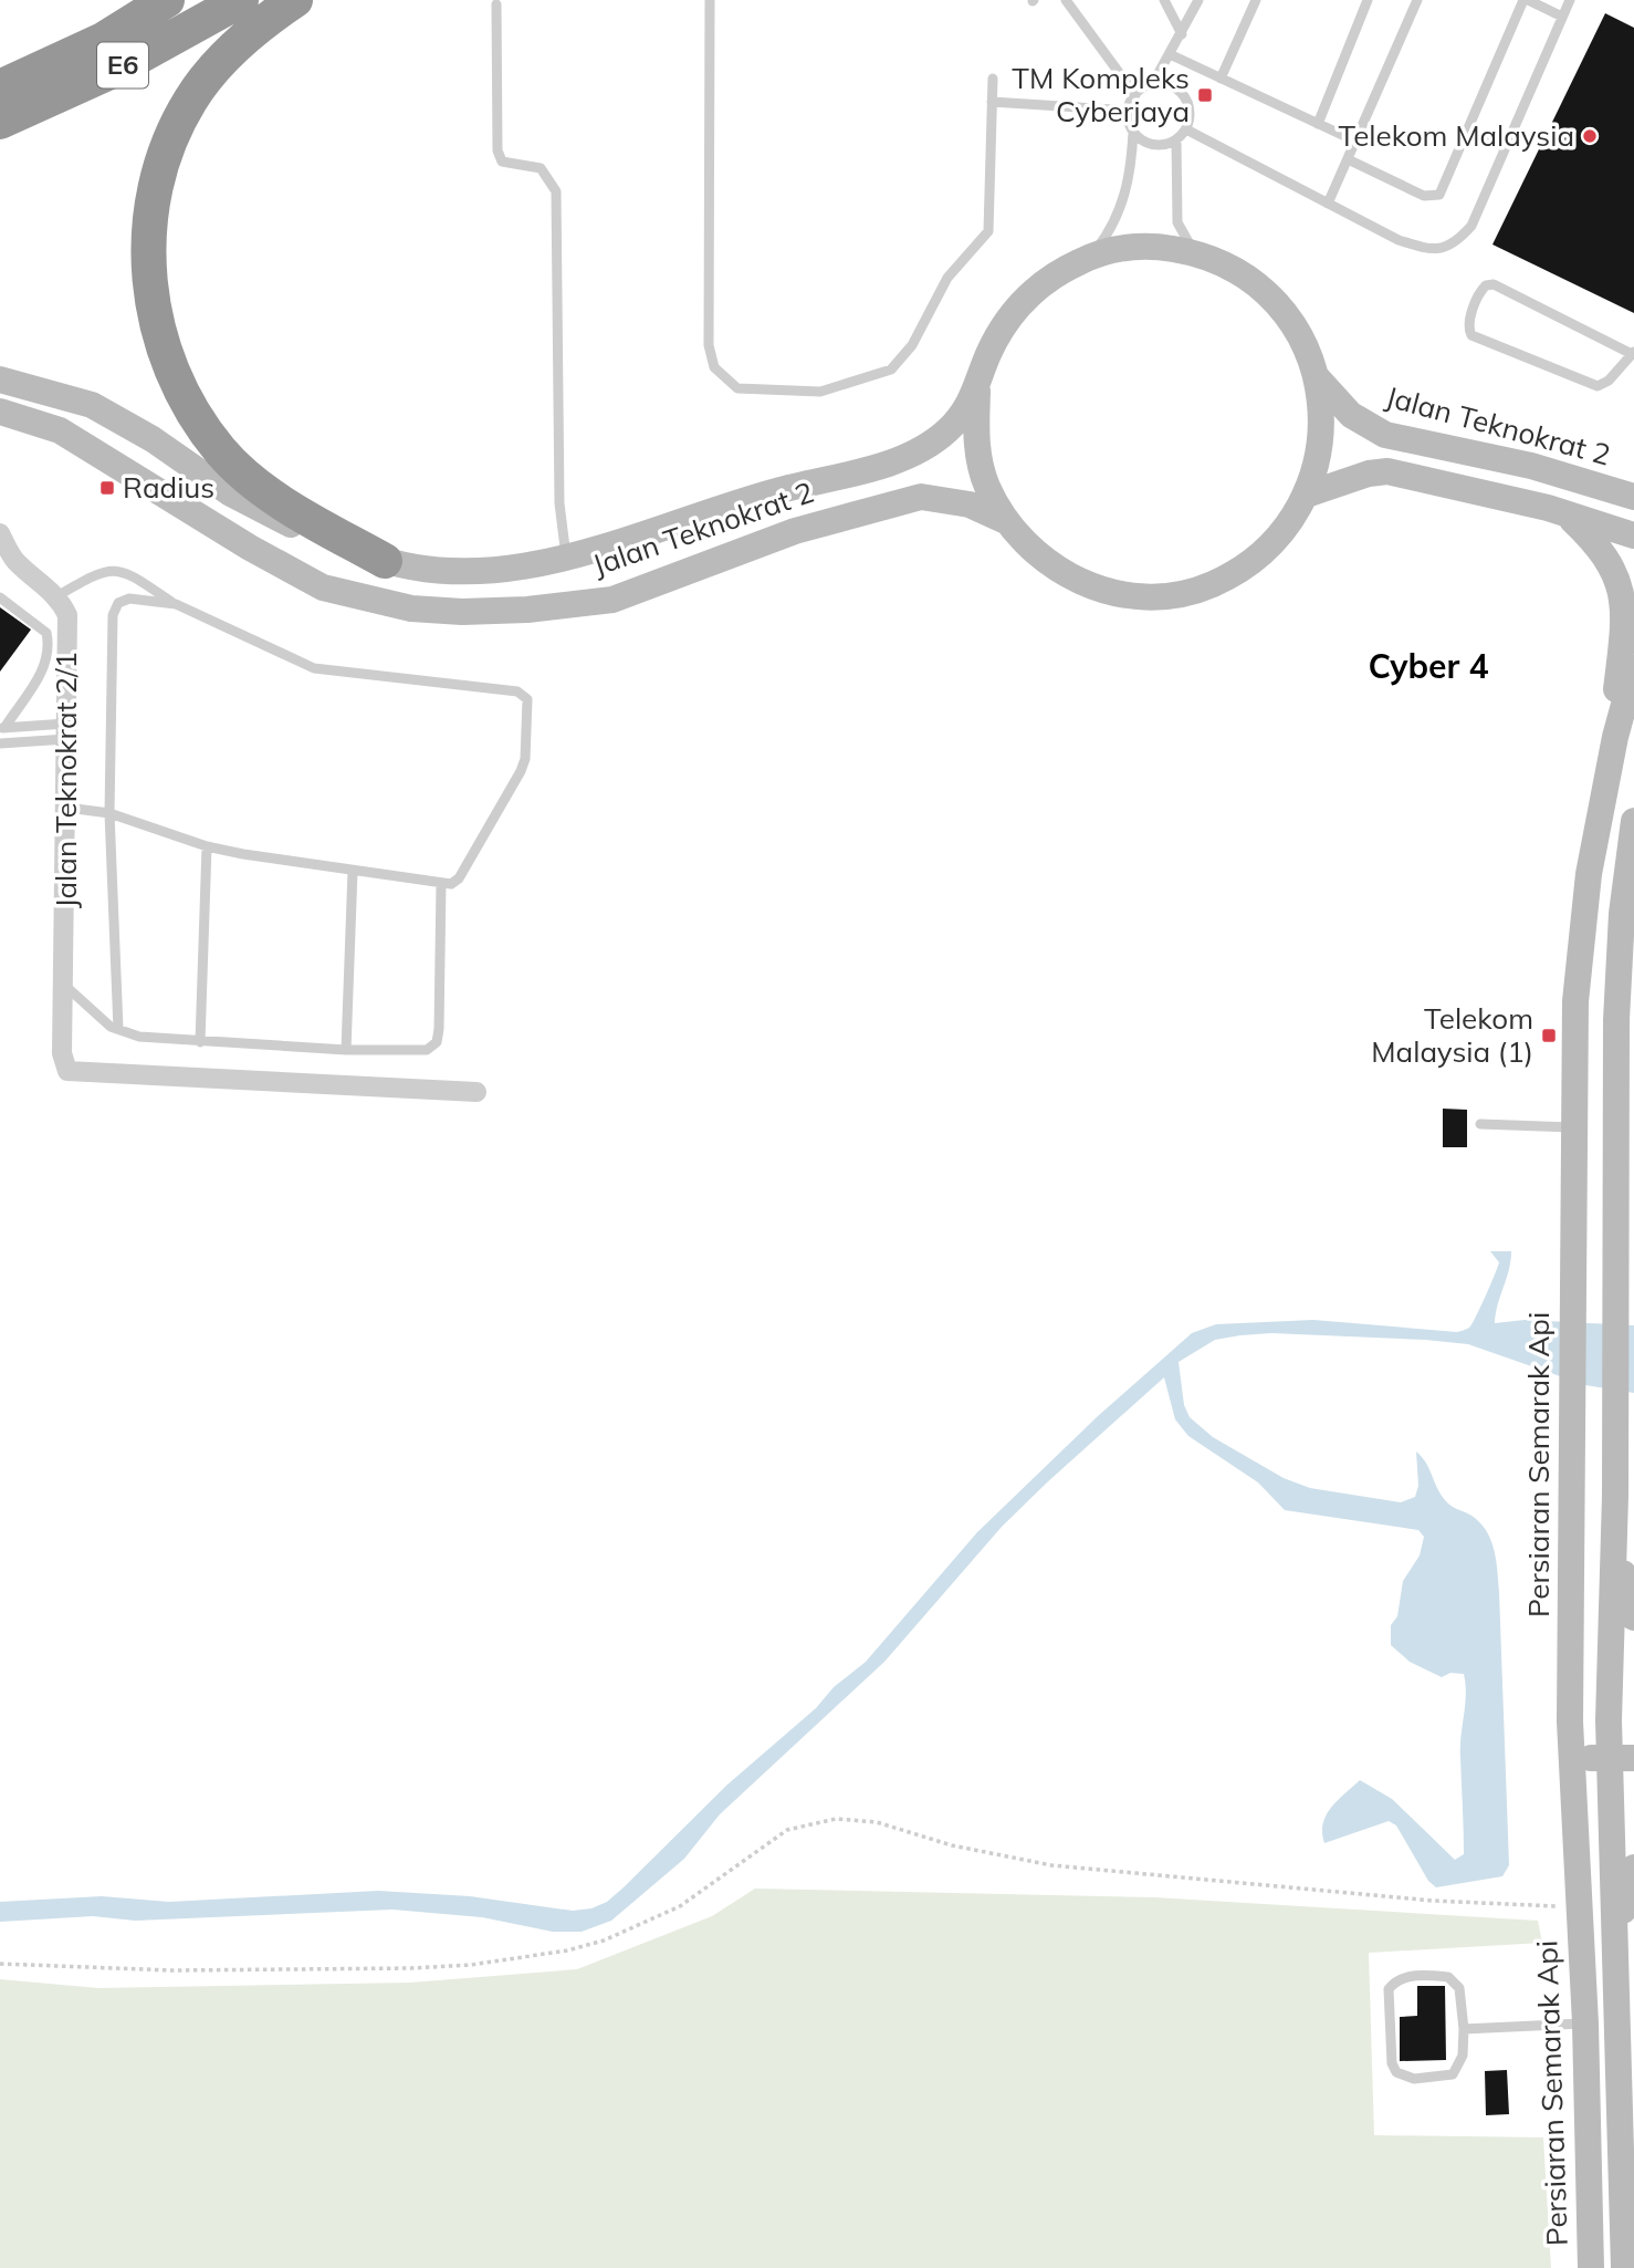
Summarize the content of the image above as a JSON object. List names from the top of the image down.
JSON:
{
  "streets": {
    "highway": ["E6"],
    "main road": ["Jalan Teknokrat 2", "Persiaran Semarak Api"],
    "street": ["Jalan Teknokrat 2/1"]
  },
  "districts": ["Cyber 4"],
  "places": {
    "transit": ["TM Kompleks Cyberjaya", "Radius", "Telekom Malaysia (1)"],
    "other": ["Telekom Malaysia"]
  }
}
